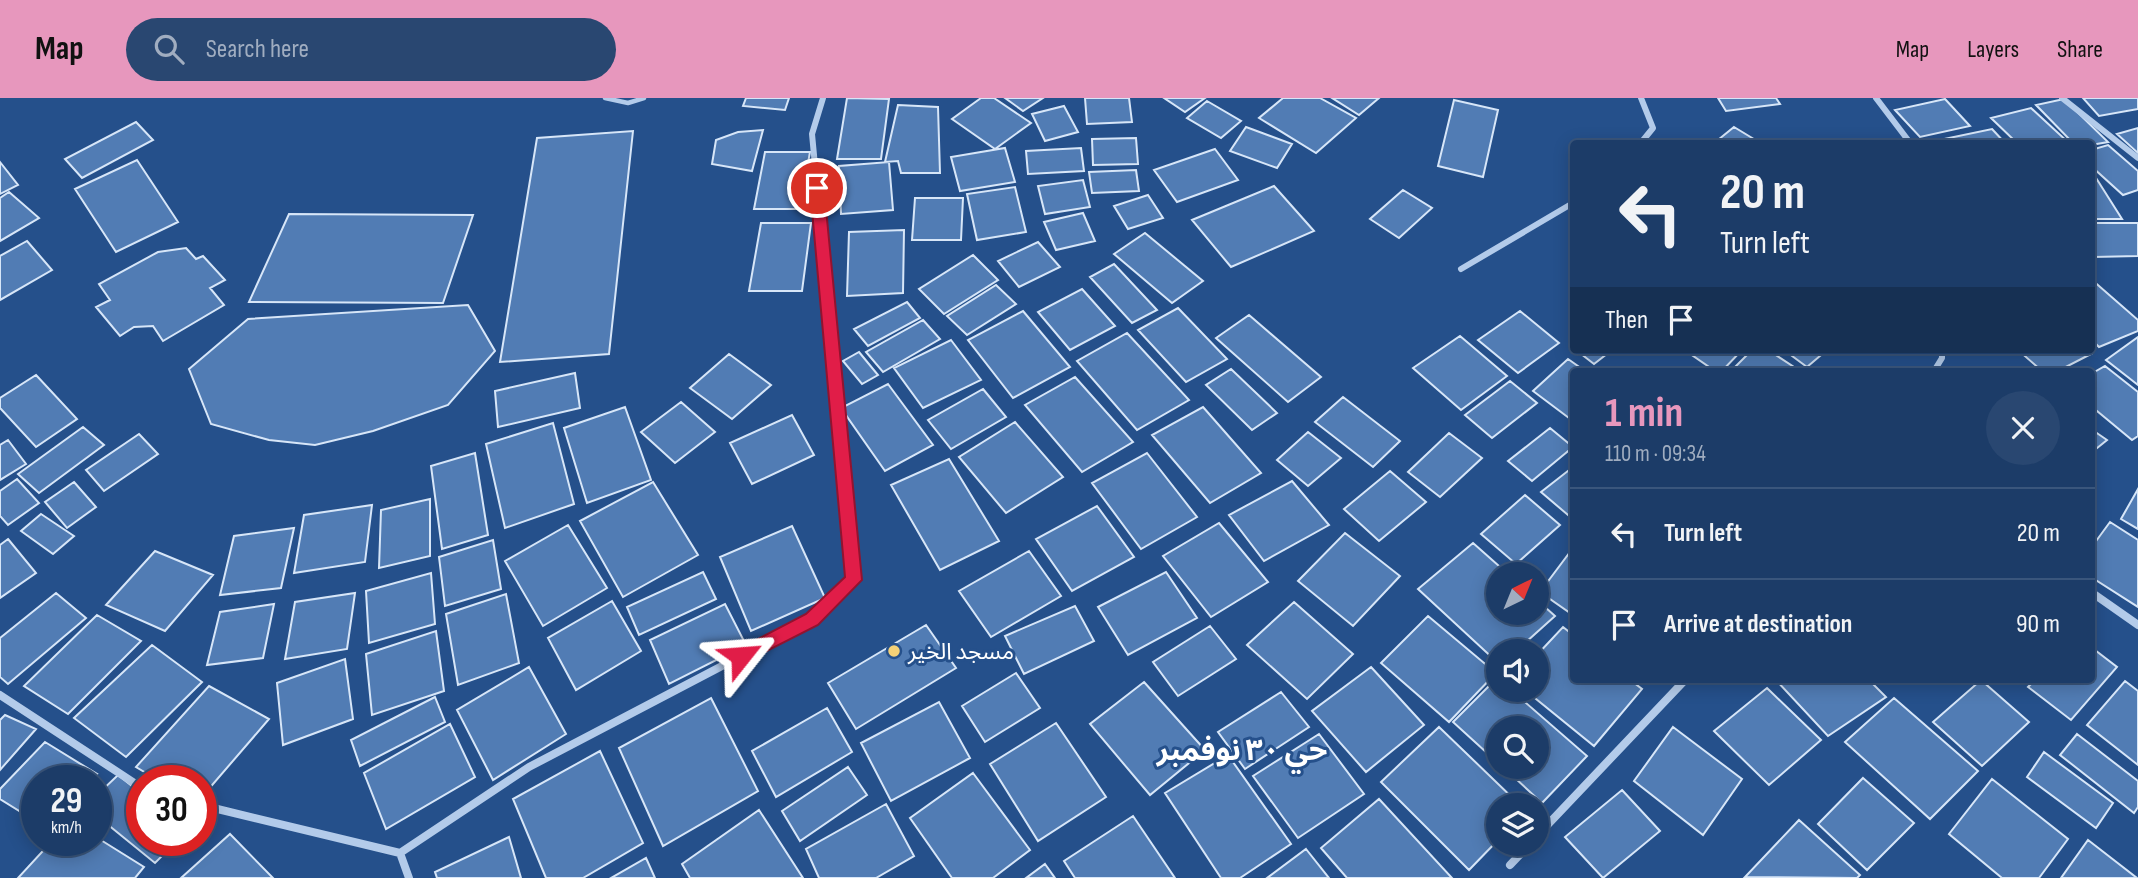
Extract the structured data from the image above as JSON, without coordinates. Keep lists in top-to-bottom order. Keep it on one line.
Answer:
{"districts":["حي ۳۰ نوفمبر"],"places":["مسجد الخير"],"north":"top right","page":{"header":"Map","search":"Search here","nav":["Map","Layers","Share"],"turn":["20 m","Turn left"],"then":"Then","heading":["1 min","110 m · 09:34"],"list":[{"name":"Turn left","value":"20 m"},{"name":"Arrive at destination","value":"90 m"}],"speed":"29 km/h","limit":"30"}}
